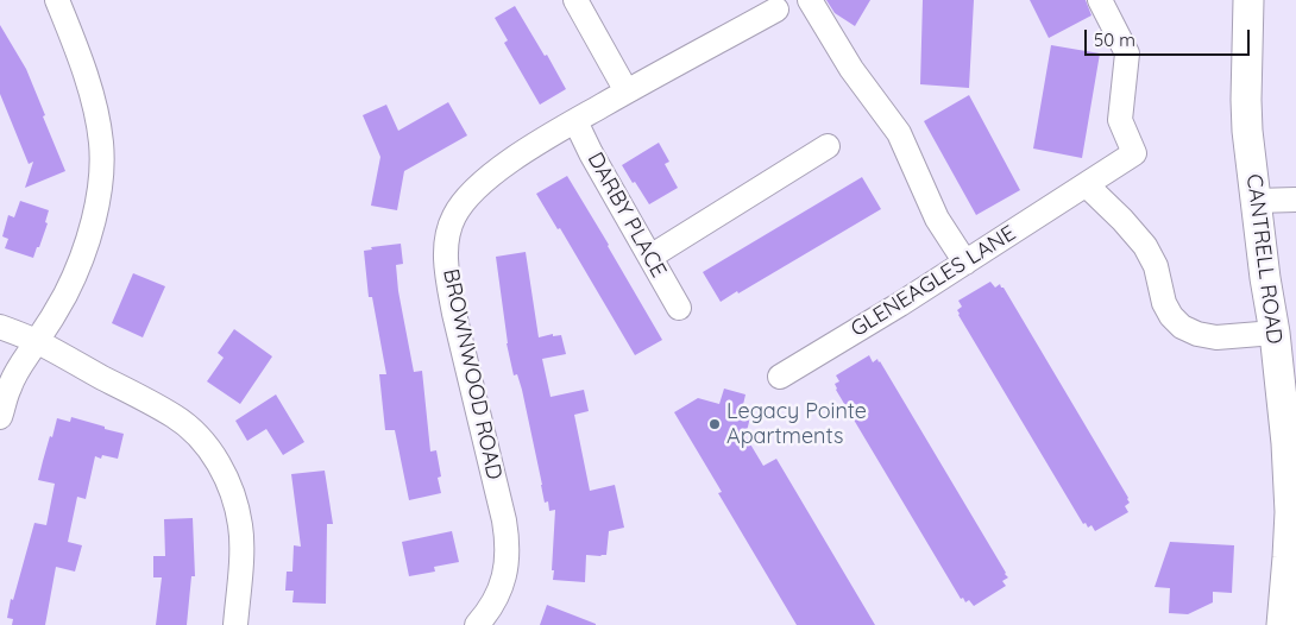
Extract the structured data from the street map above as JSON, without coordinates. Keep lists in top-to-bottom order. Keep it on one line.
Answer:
{"streets":{"main road":["CANTRELL ROAD"],"street":["DARBY PLACE","GLENEAGLES LANE","BROWNWOOD ROAD"]},"crossings":[["DARBY PLACE","BROWNWOOD ROAD"]],"places":["Legacy Pointe Apartments"],"scale_bar":"50 m"}
